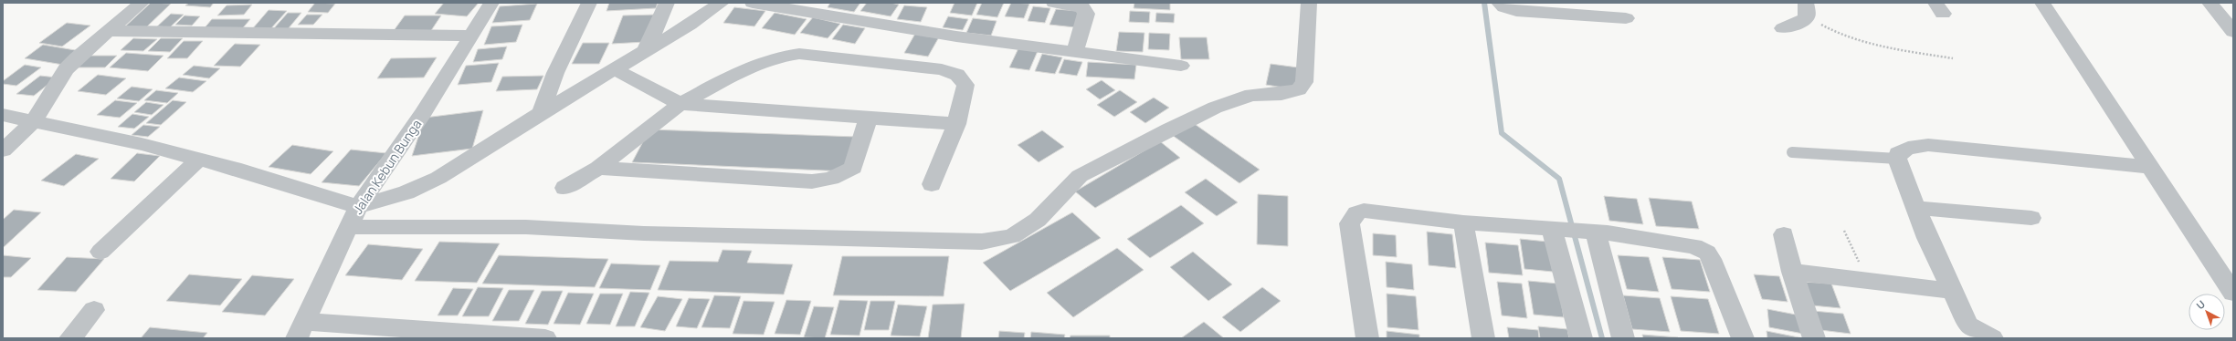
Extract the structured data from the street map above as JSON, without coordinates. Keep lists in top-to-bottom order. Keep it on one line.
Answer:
{"streets":{"street":["Jalan Kebun Bunga"]},"north":"top left"}
